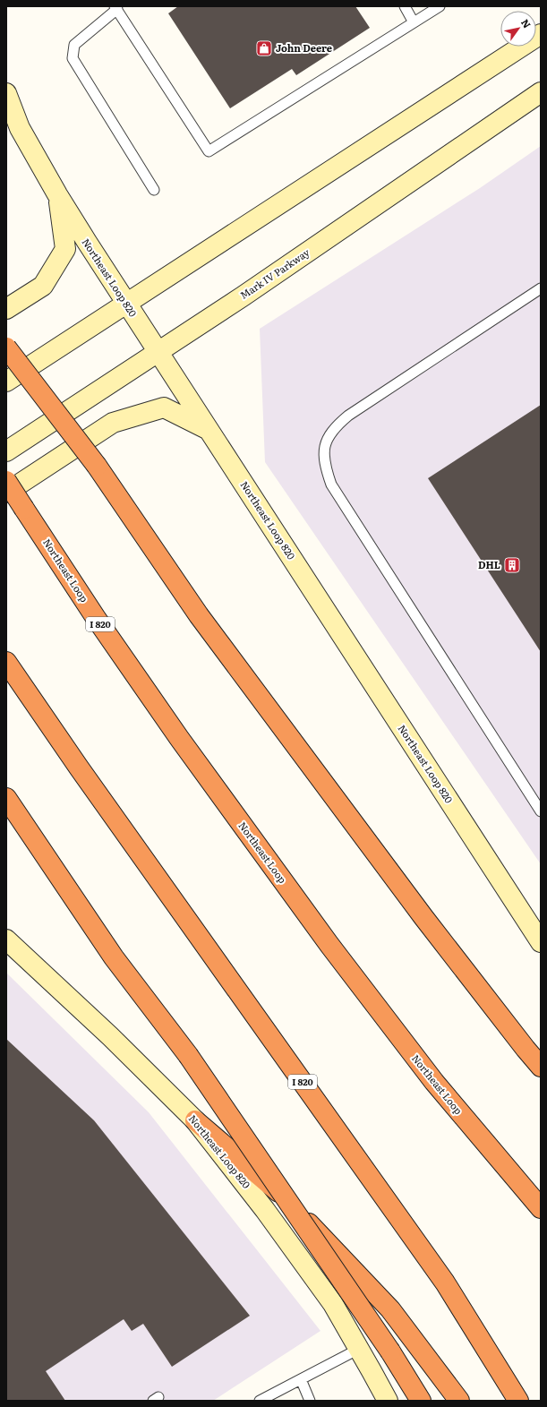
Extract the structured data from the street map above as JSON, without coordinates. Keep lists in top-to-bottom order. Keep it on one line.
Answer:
{"streets":{"highway":["Northeast Loop","I 820"],"main road":["Mark IV Parkway","Northeast Loop 820"]},"crossings":[["Mark IV Parkway","Northeast Loop 820"]],"places":{"shop":["John Deere"],"building":["DHL"]},"north":"top right"}
